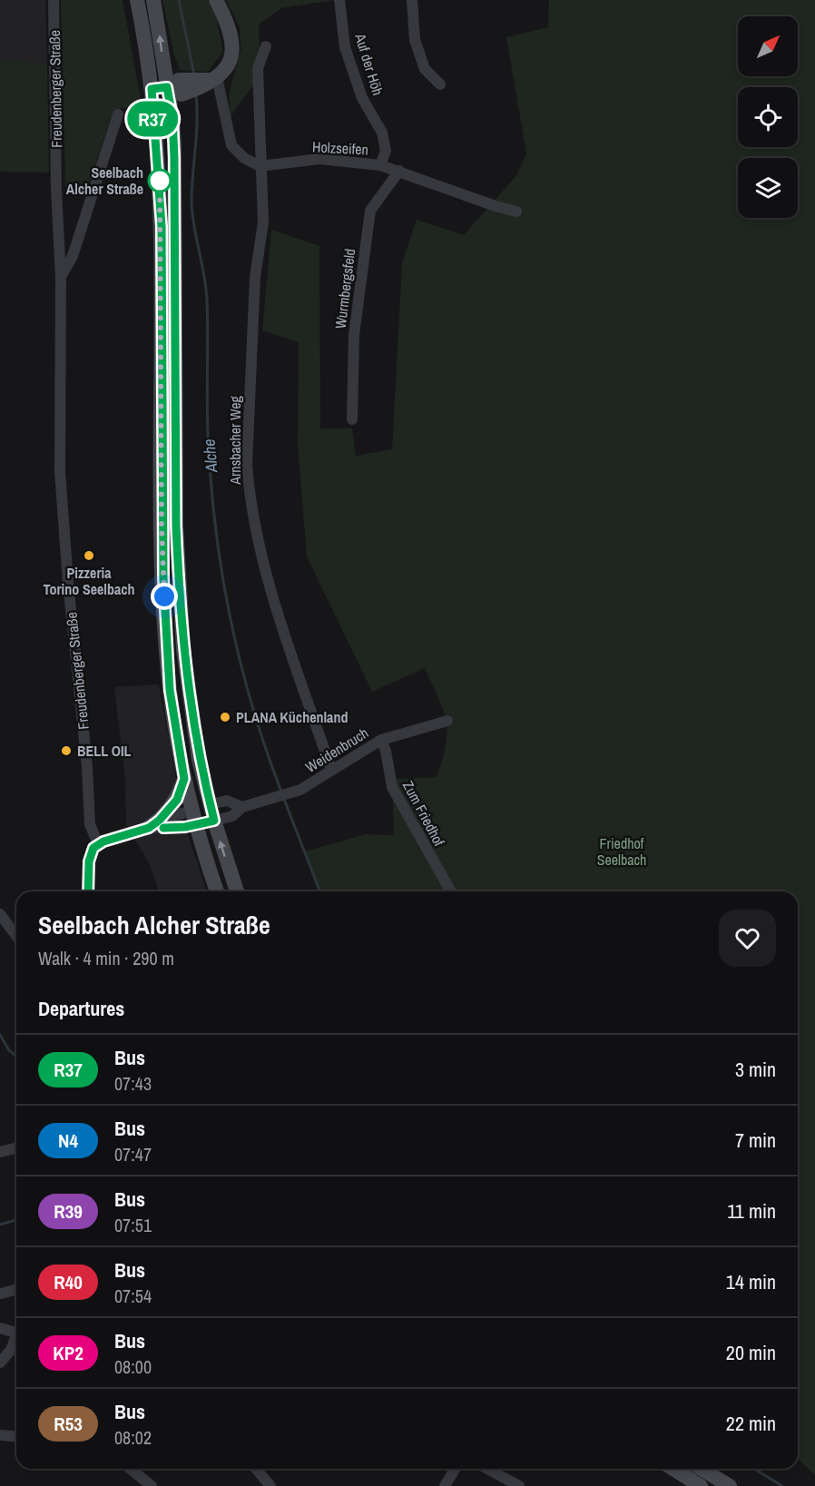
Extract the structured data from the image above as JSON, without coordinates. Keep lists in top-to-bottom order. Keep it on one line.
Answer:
{"streets":{"street":["Auf der Höh","Freudenberger Straße","Holzseifen","Wurmbergsfeld","Arnsbacher Weg","Weidenbruch","Zum Friedhof"]},"crossings":[["Auf der Höh","Holzseifen"],["Holzseifen","Wurmbergsfeld"],["Holzseifen","Arnsbacher Weg"],["Arnsbacher Weg","Weidenbruch"],["Weidenbruch","Zum Friedhof"]],"water":["Alche"],"parks":["Friedhof Seelbach"],"places":["Seelbach Alcher Straße","Pizzeria Torino Seelbach","PLANA Küchenland","BELL OIL"],"lines":["bus line R37"],"north":"top right","page":{"on_map":"R37","heading":[["Seelbach Alcher Straße","Walk · 4 min · 290 m"],"Departures"],"list":[{"mark":"R37","name":"Bus","note":"07:43","value":"3 min"},{"mark":"N4","name":"Bus","note":"07:47","value":"7 min"},{"mark":"R39","name":"Bus","note":"07:51","value":"11 min"},{"mark":"R40","name":"Bus","note":"07:54","value":"14 min"},{"mark":"KP2","name":"Bus","note":"08:00","value":"20 min"},{"mark":"R53","name":"Bus","note":"08:02","value":"22 min"}]}}
